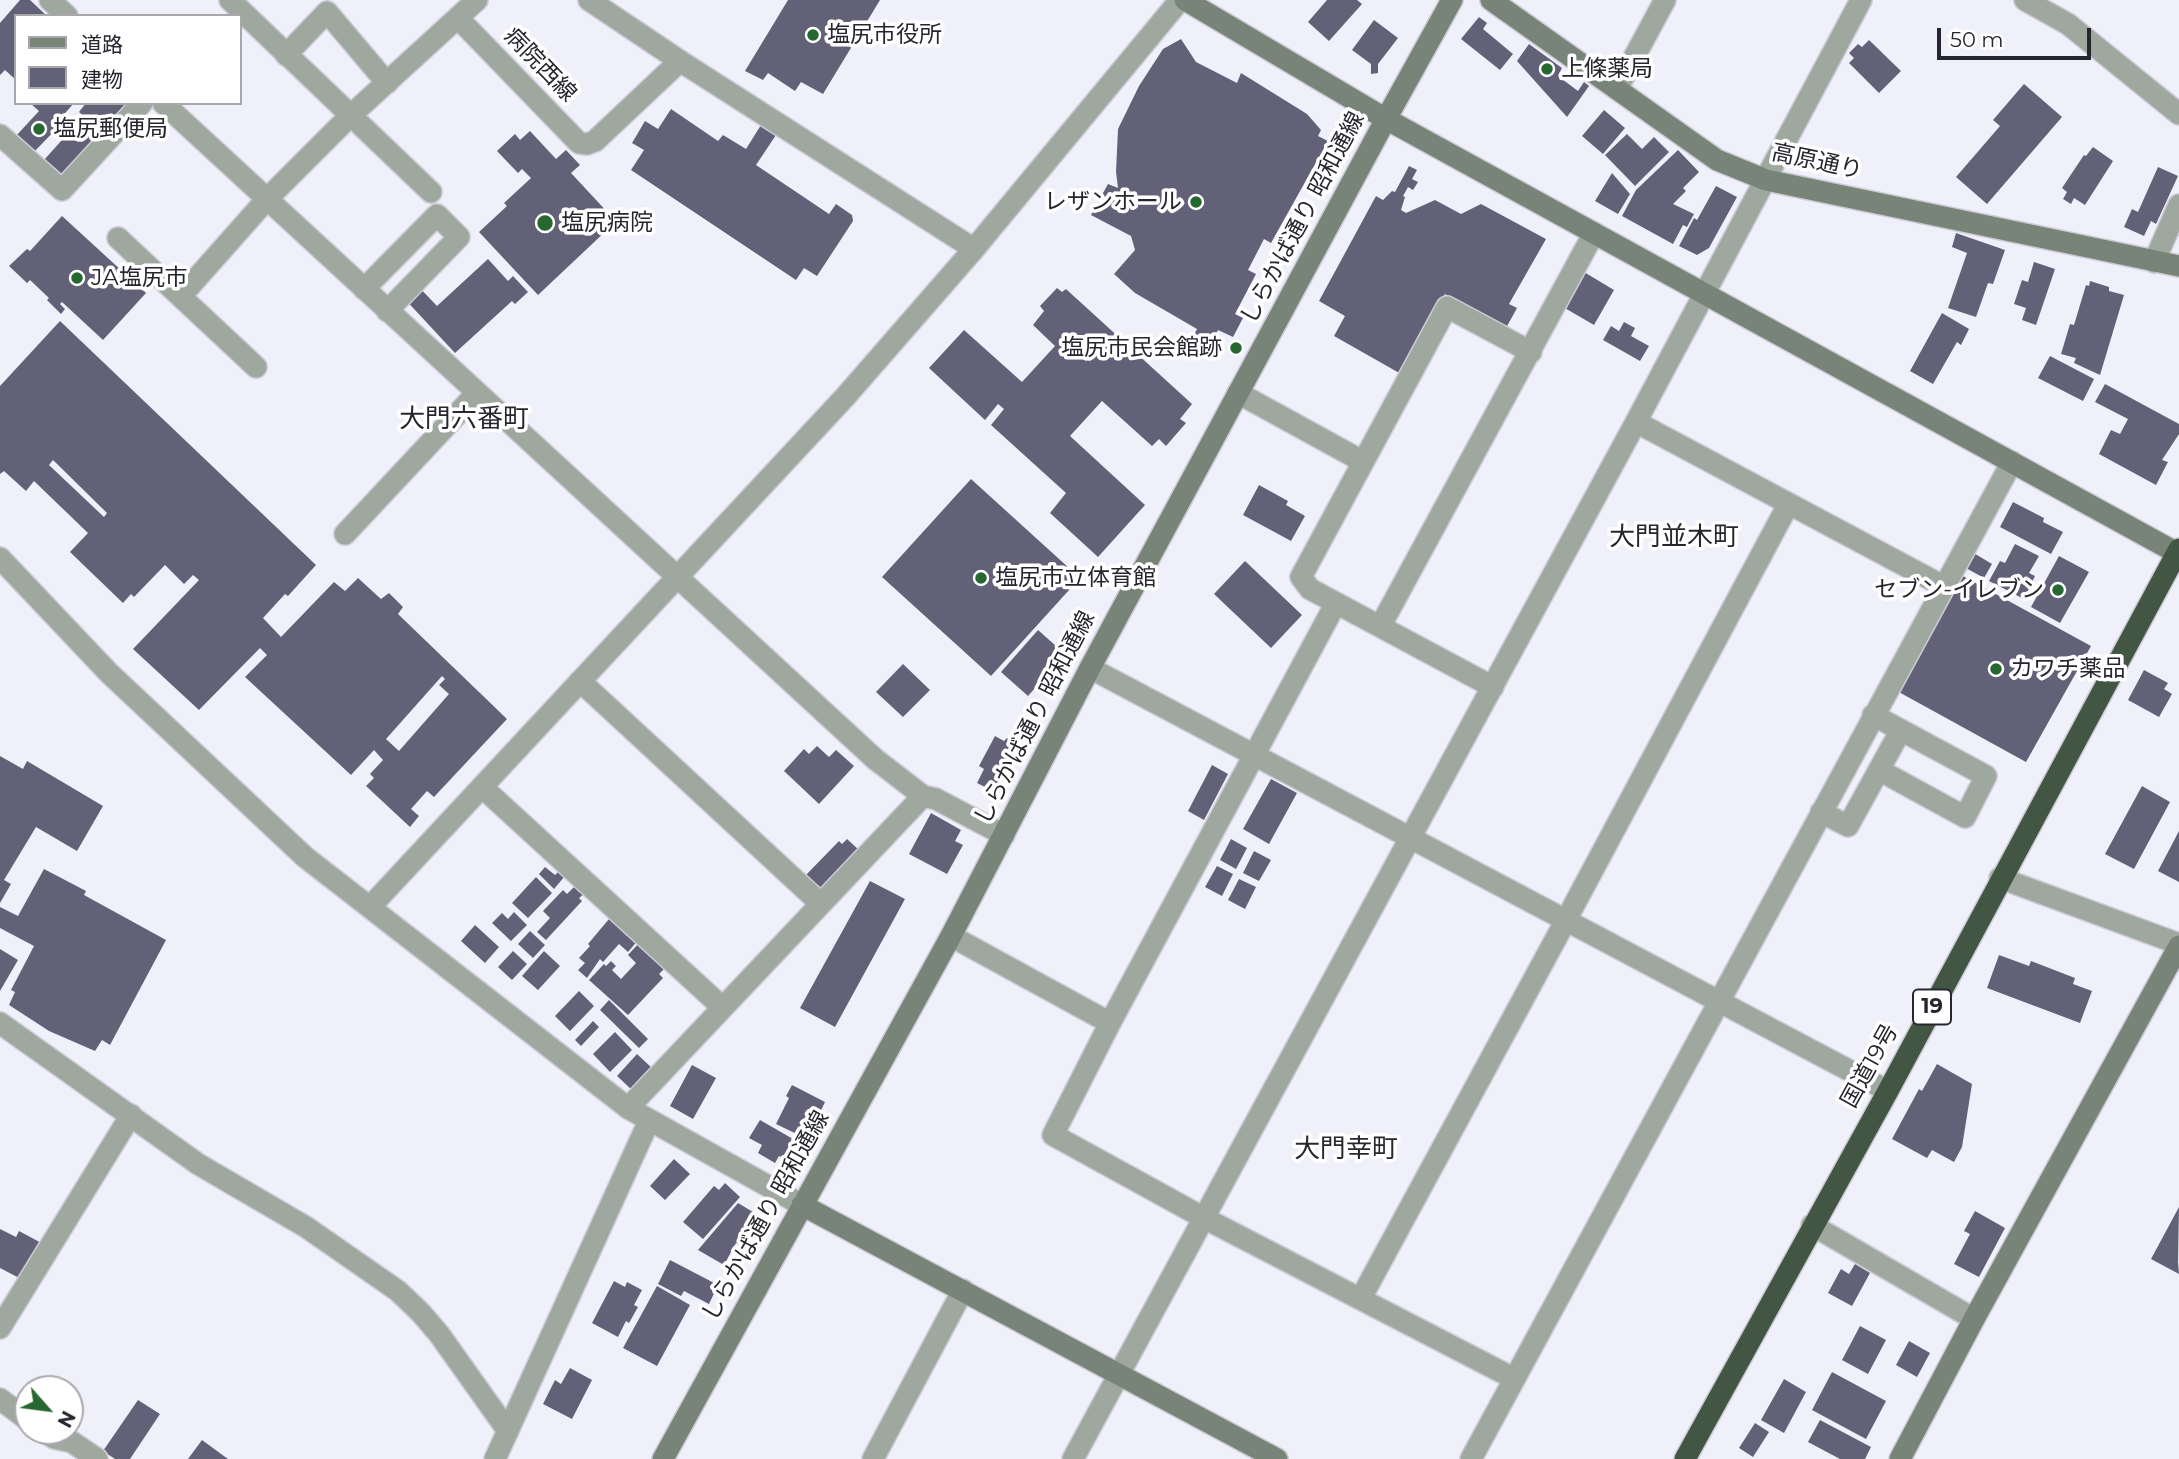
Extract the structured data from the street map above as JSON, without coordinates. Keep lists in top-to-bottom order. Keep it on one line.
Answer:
{"streets":{"highway":["19","国道19号"],"street":["病院西線","高原通り","しらかば通り 昭和通線"]},"districts":["大門六番町","大門並木町","大門幸町"],"places":["塩尻市役所","上條薬局","塩尻郵便局","レザンホール","塩尻病院","JA塩尻市","塩尻市民会館跡","塩尻市立体育館","セブン-イレブン","カワチ薬品"],"legend":["道路","建物"],"scale_bar":"50 m","north":"bottom right"}
